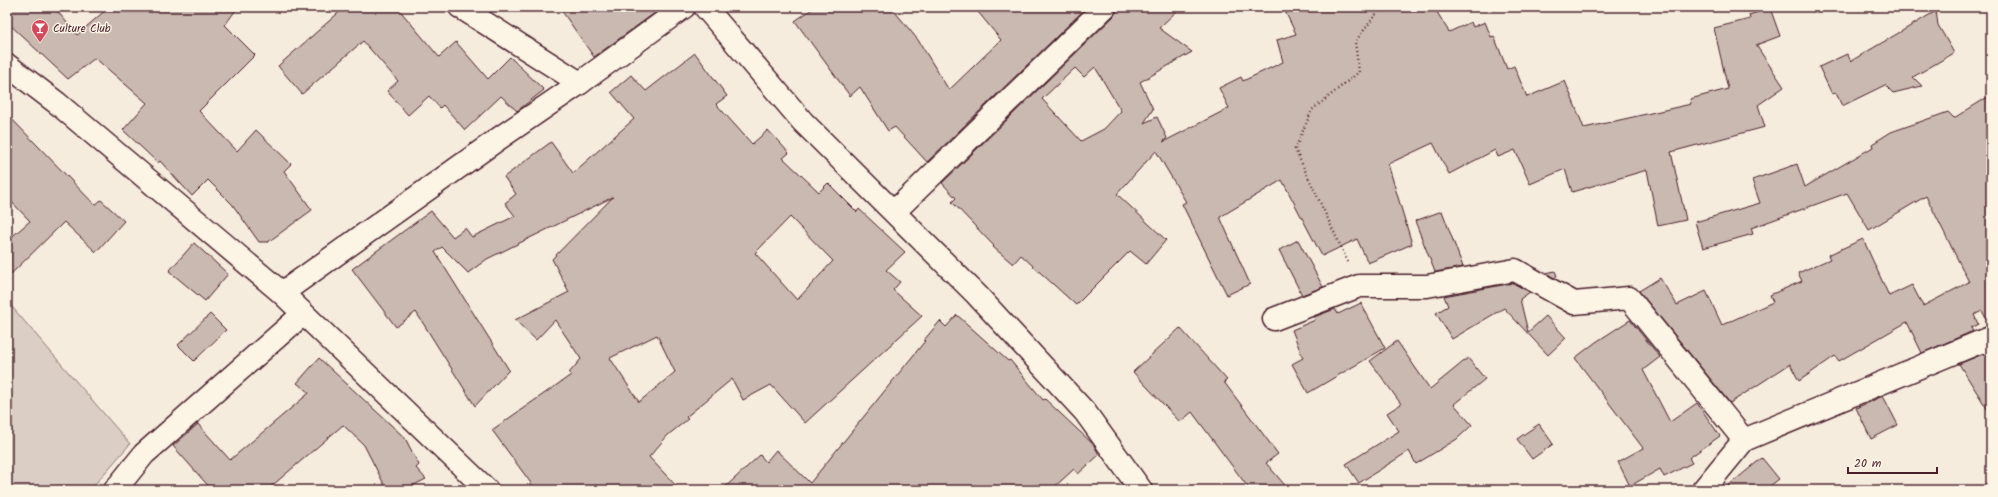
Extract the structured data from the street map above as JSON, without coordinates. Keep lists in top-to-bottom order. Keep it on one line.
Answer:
{"places":{"bar":["Culture Club"]},"scale_bar":"20 m"}
